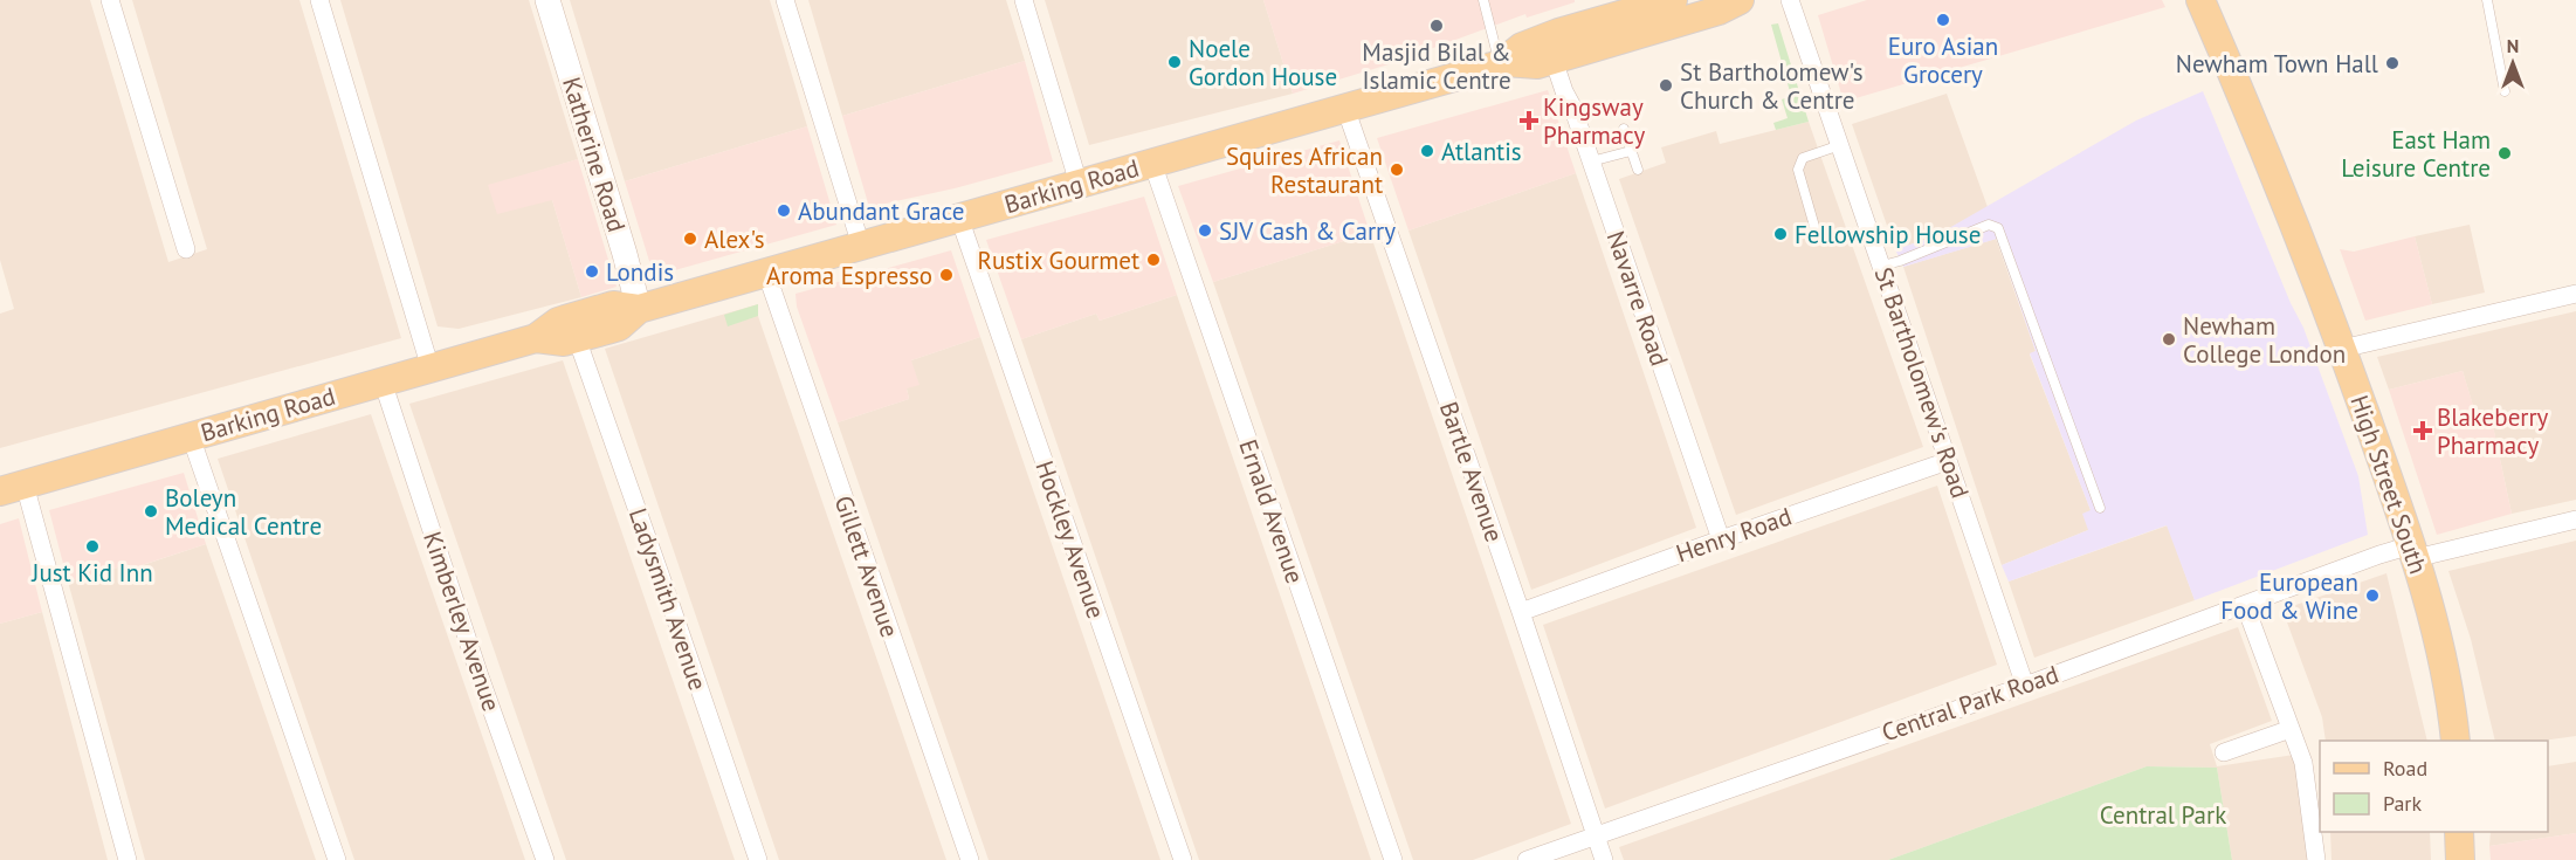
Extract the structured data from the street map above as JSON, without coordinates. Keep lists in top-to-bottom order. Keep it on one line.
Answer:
{"streets":{"main road":["Katherine Road","Barking Road","High Street South"],"street":["Navarre Road","St Bartholomew's Road","Bartle Avenue","Ernald Avenue","Henry Road","Hockley Avenue","Gillett Avenue","Ladysmith Avenue","Kimberley Avenue","Central Park Road"]},"crossings":[["Katherine Road","Barking Road"],["Barking Road","Navarre Road"],["Barking Road","Bartle Avenue"],["Barking Road","Ernald Avenue"],["Barking Road","Hockley Avenue"],["Barking Road","Gillett Avenue"],["Barking Road","Ladysmith Avenue"],["Barking Road","Kimberley Avenue"],["Navarre Road","Henry Road"],["St Bartholomew's Road","Henry Road"],["St Bartholomew's Road","Central Park Road"],["Bartle Avenue","Henry Road"],["Bartle Avenue","Central Park Road"],["High Street South","Central Park Road"]],"parks":["Central Park"],"places":{"other":["Euro Asian Grocery","Masjid Bilal & Islamic Centre","Noele Gordon House","Newham Town Hall","St Bartholomew's Church & Centre","Atlantis","East Ham Leisure Centre","Squires African Restaurant","Abundant Grace","SJV Cash & Carry","Fellowship House","Alex's","Rustix Gourmet","Londis","Aroma Espresso","Newham College London","Boleyn Medical Centre","Just Kid Inn","European Food & Wine"],"health":["Kingsway Pharmacy","Blakeberry Pharmacy"]},"legend":["Road","Park"],"north":"top"}
